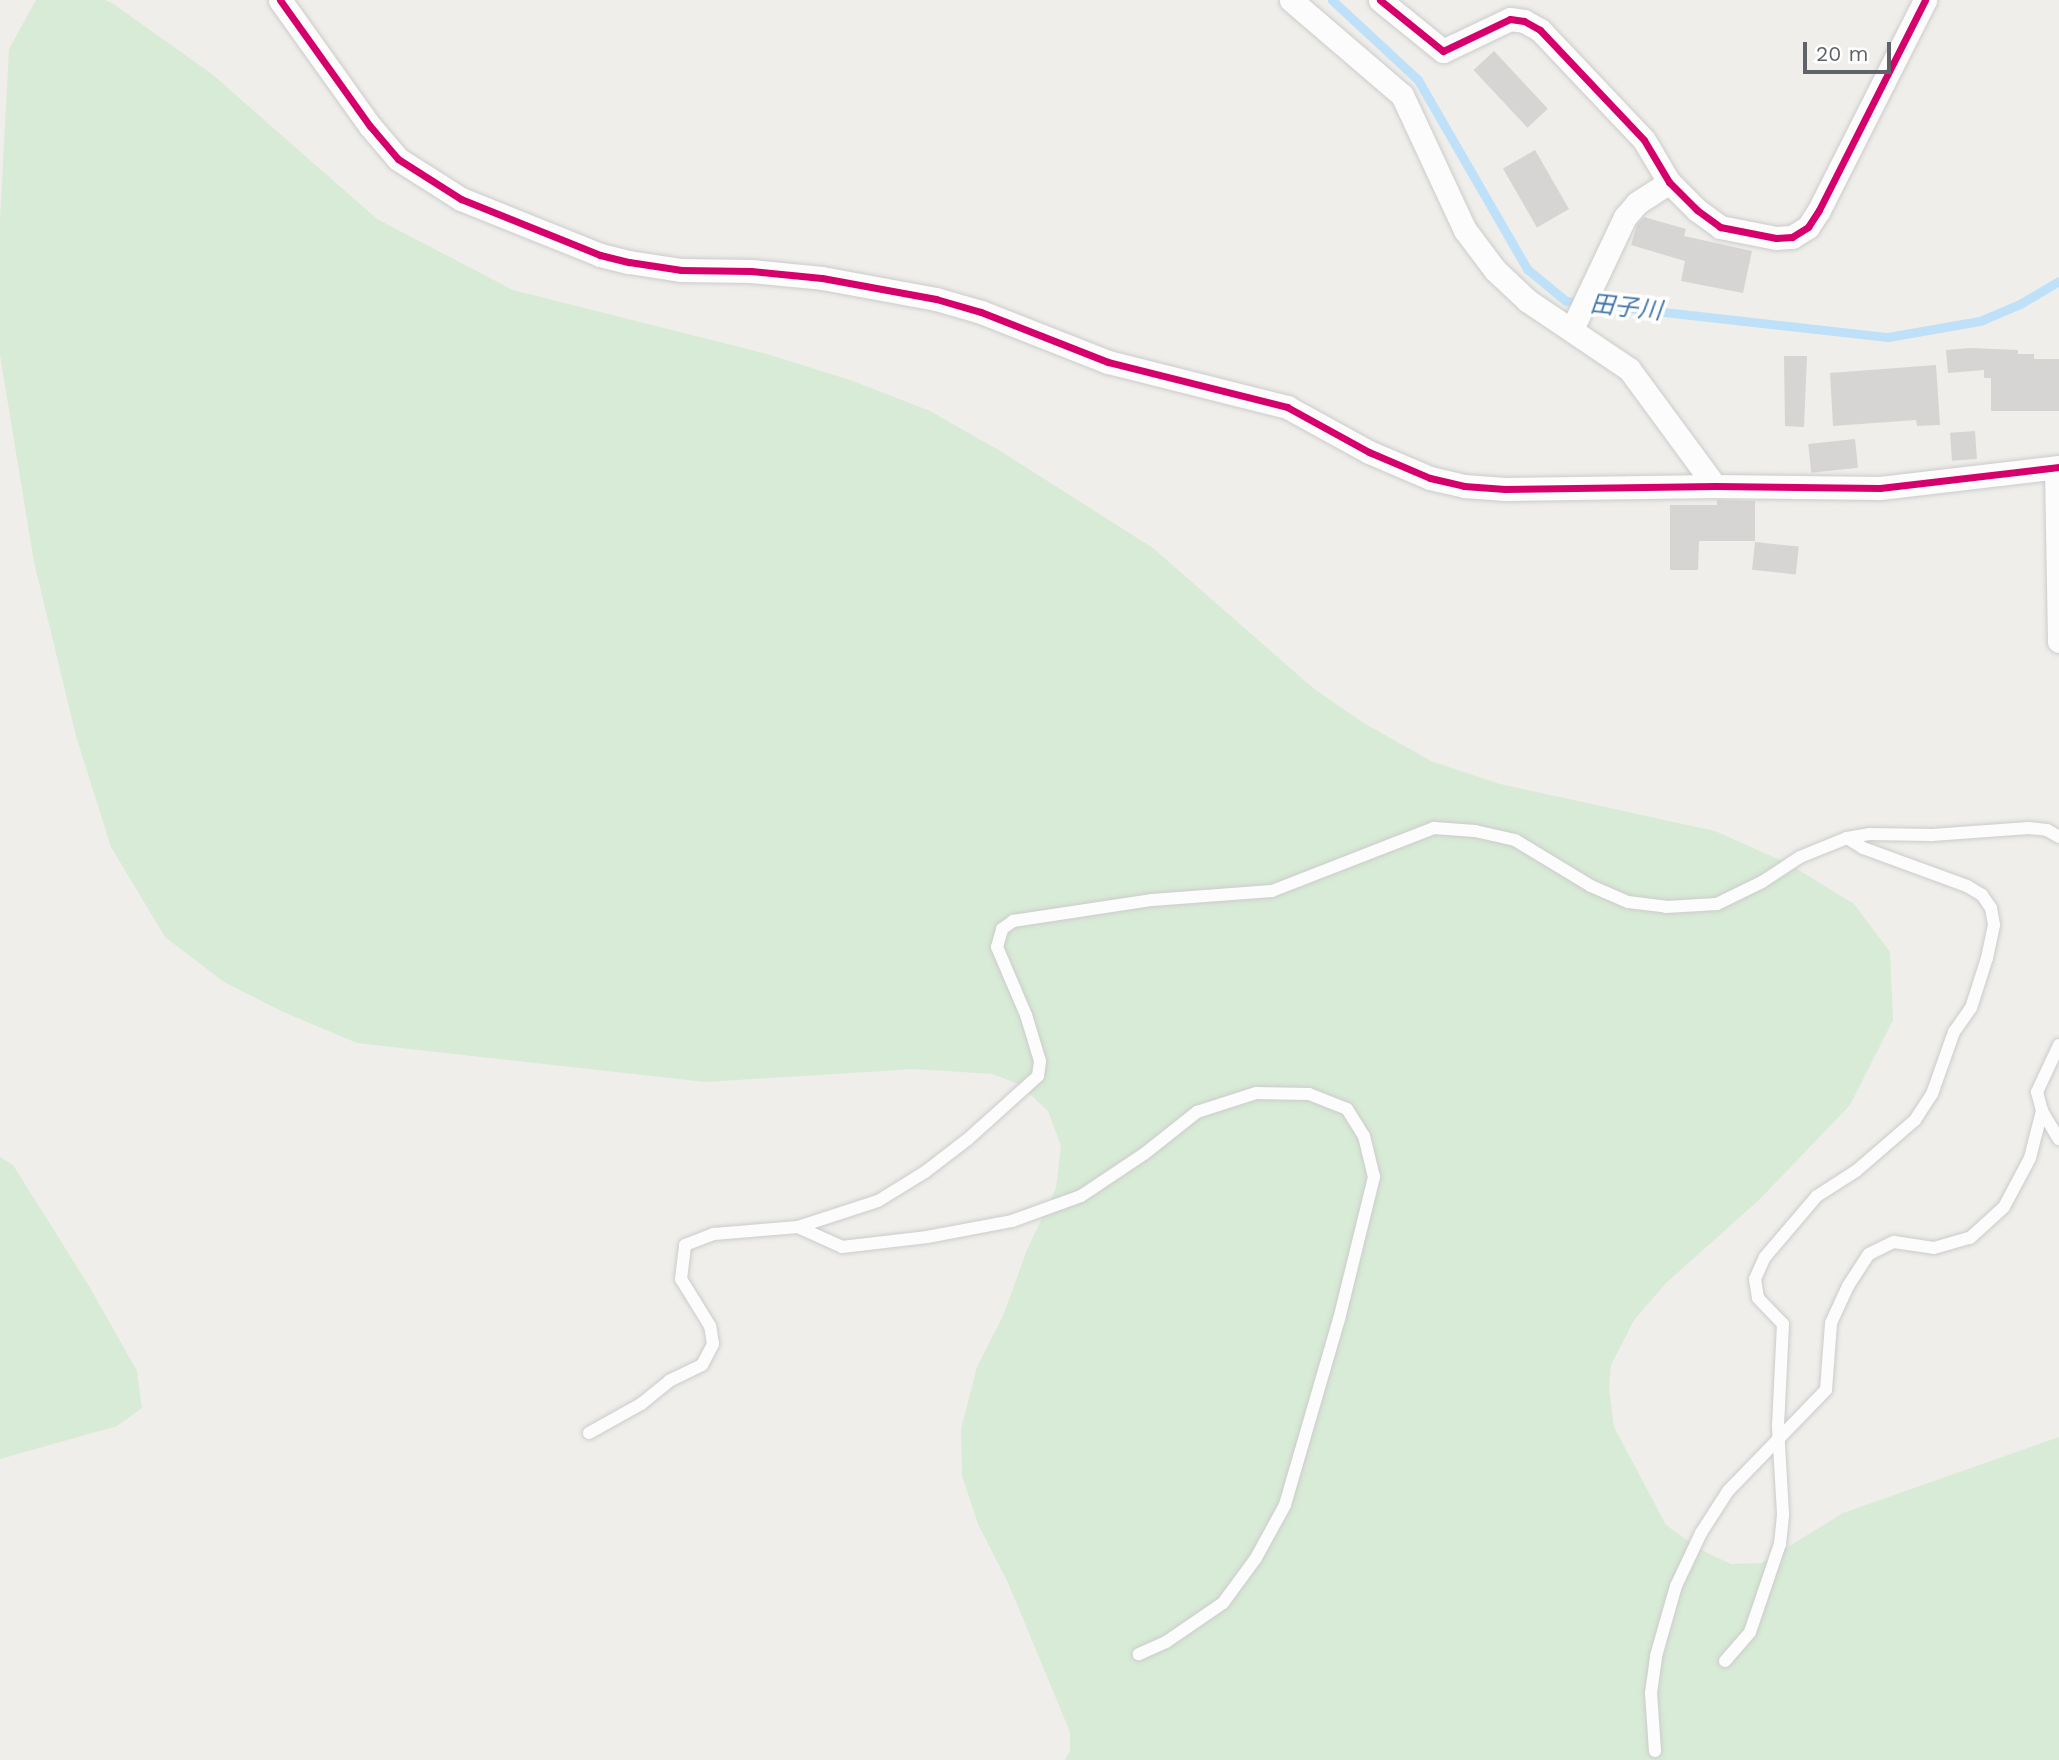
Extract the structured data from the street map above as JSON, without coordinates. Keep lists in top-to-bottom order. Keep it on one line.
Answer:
{"water":["田子川"],"scale_bar":"20 m"}
